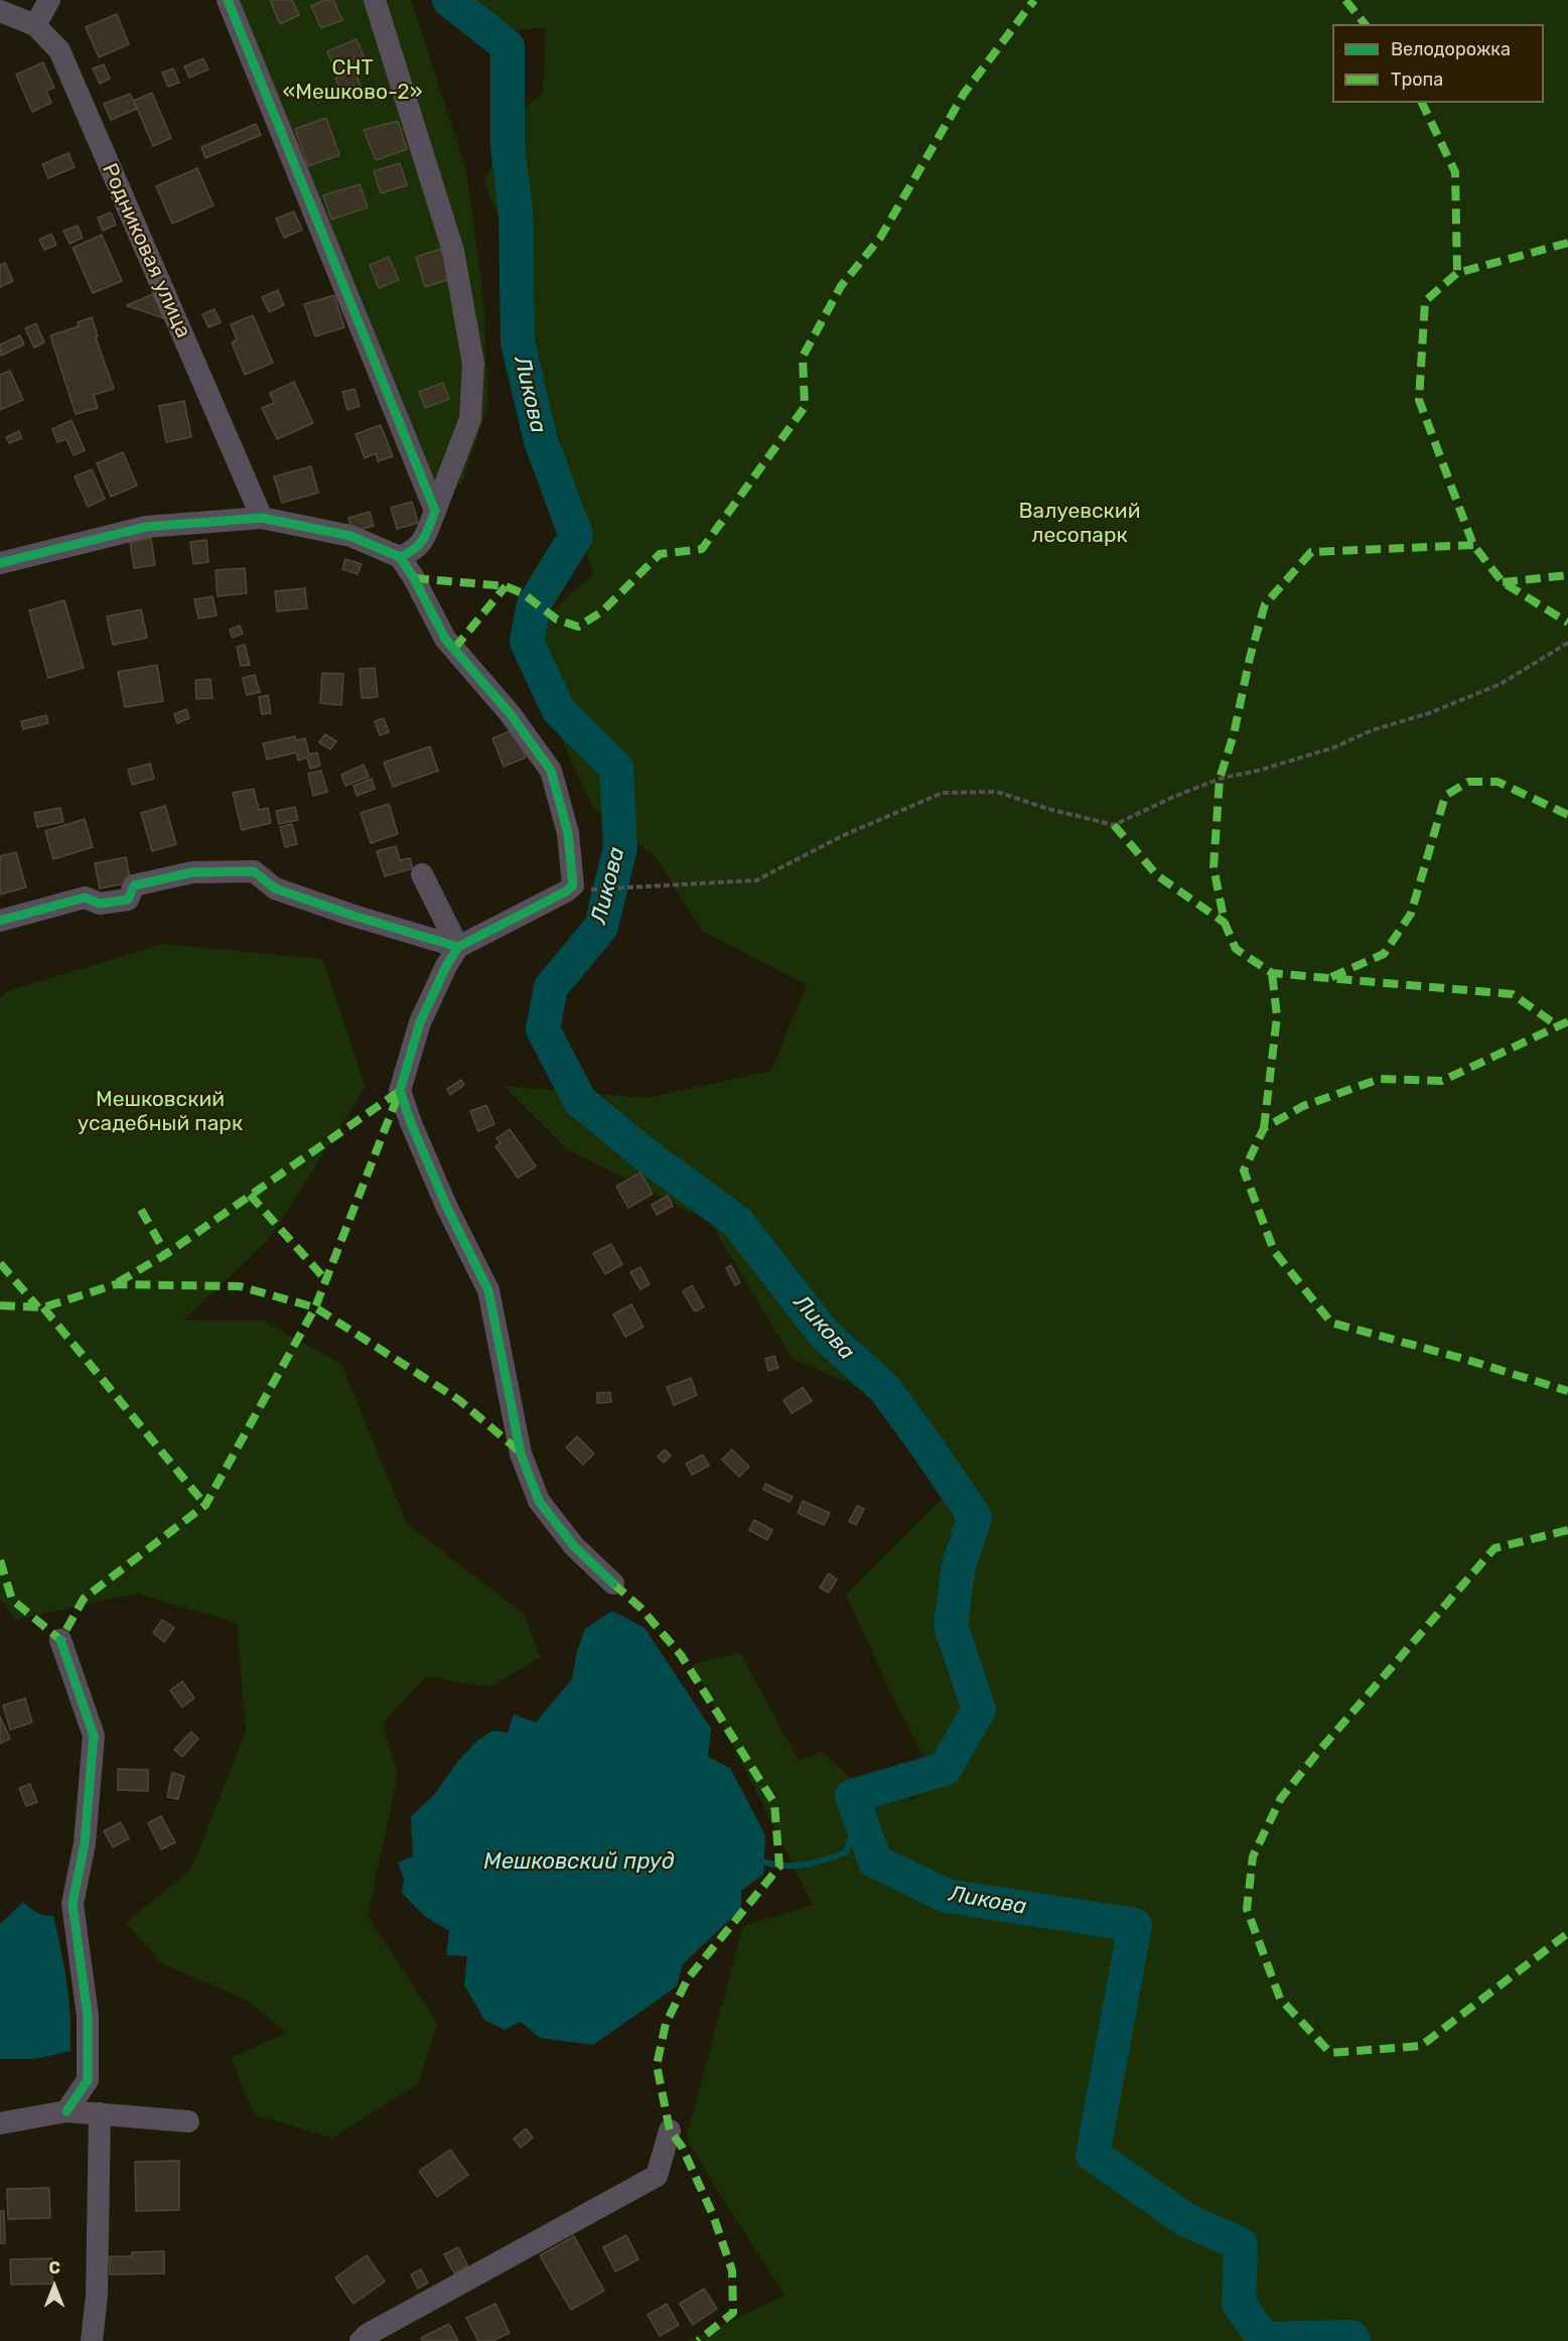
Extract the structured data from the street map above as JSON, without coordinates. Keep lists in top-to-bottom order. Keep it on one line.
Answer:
{"streets":{"street":["Родниковая улица"]},"water":["Ликова","Мешковский пруд"],"parks":["СНТ «Мешково-2»","Валуевский лесопарк","Мешковский усадебный парк"],"legend":["Велодорожка","Тропа"],"north":"top"}
